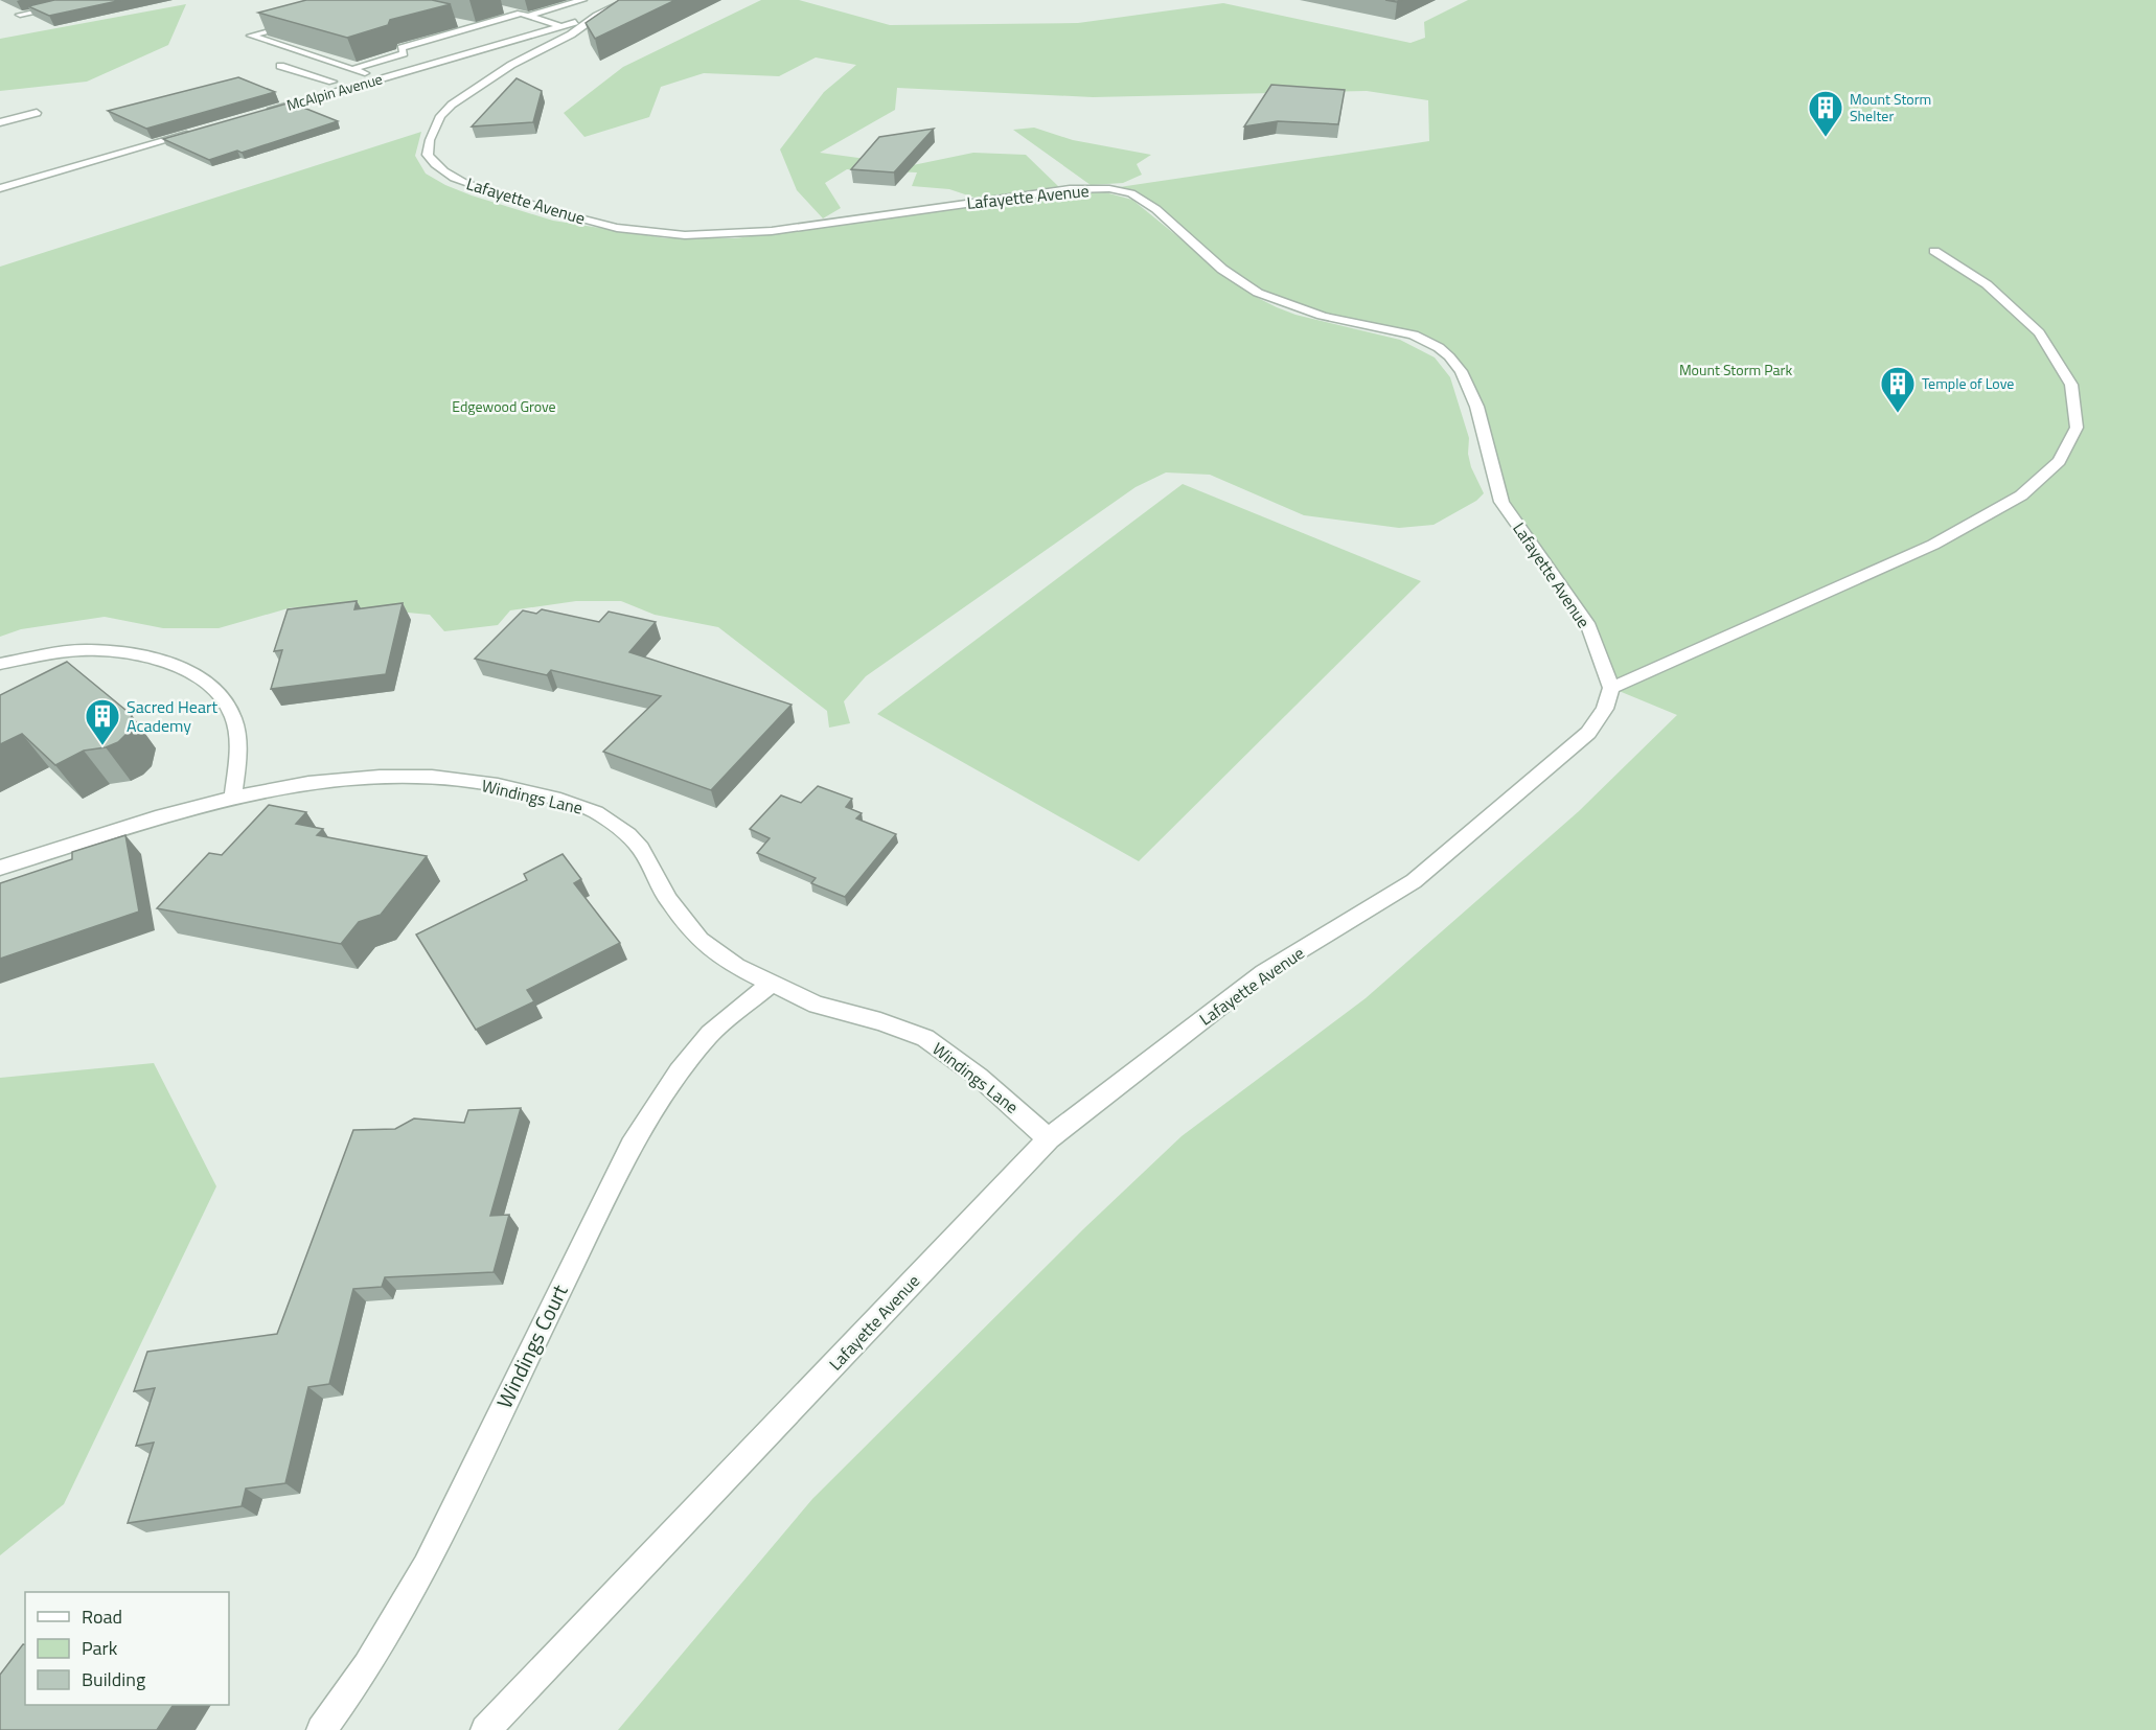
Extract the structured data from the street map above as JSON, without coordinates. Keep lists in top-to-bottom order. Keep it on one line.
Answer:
{"streets":{"street":["McAlpin Avenue","Lafayette Avenue","Windings Lane","Windings Court"]},"crossings":[["McAlpin Avenue","Lafayette Avenue"],["Lafayette Avenue","Windings Lane"],["Windings Lane","Windings Court"]],"parks":["Mount Storm Park","Edgewood Grove"],"places":{"building":["Mount Storm Shelter","Temple of Love","Sacred Heart Academy"]},"legend":["Road","Park","Building"]}
